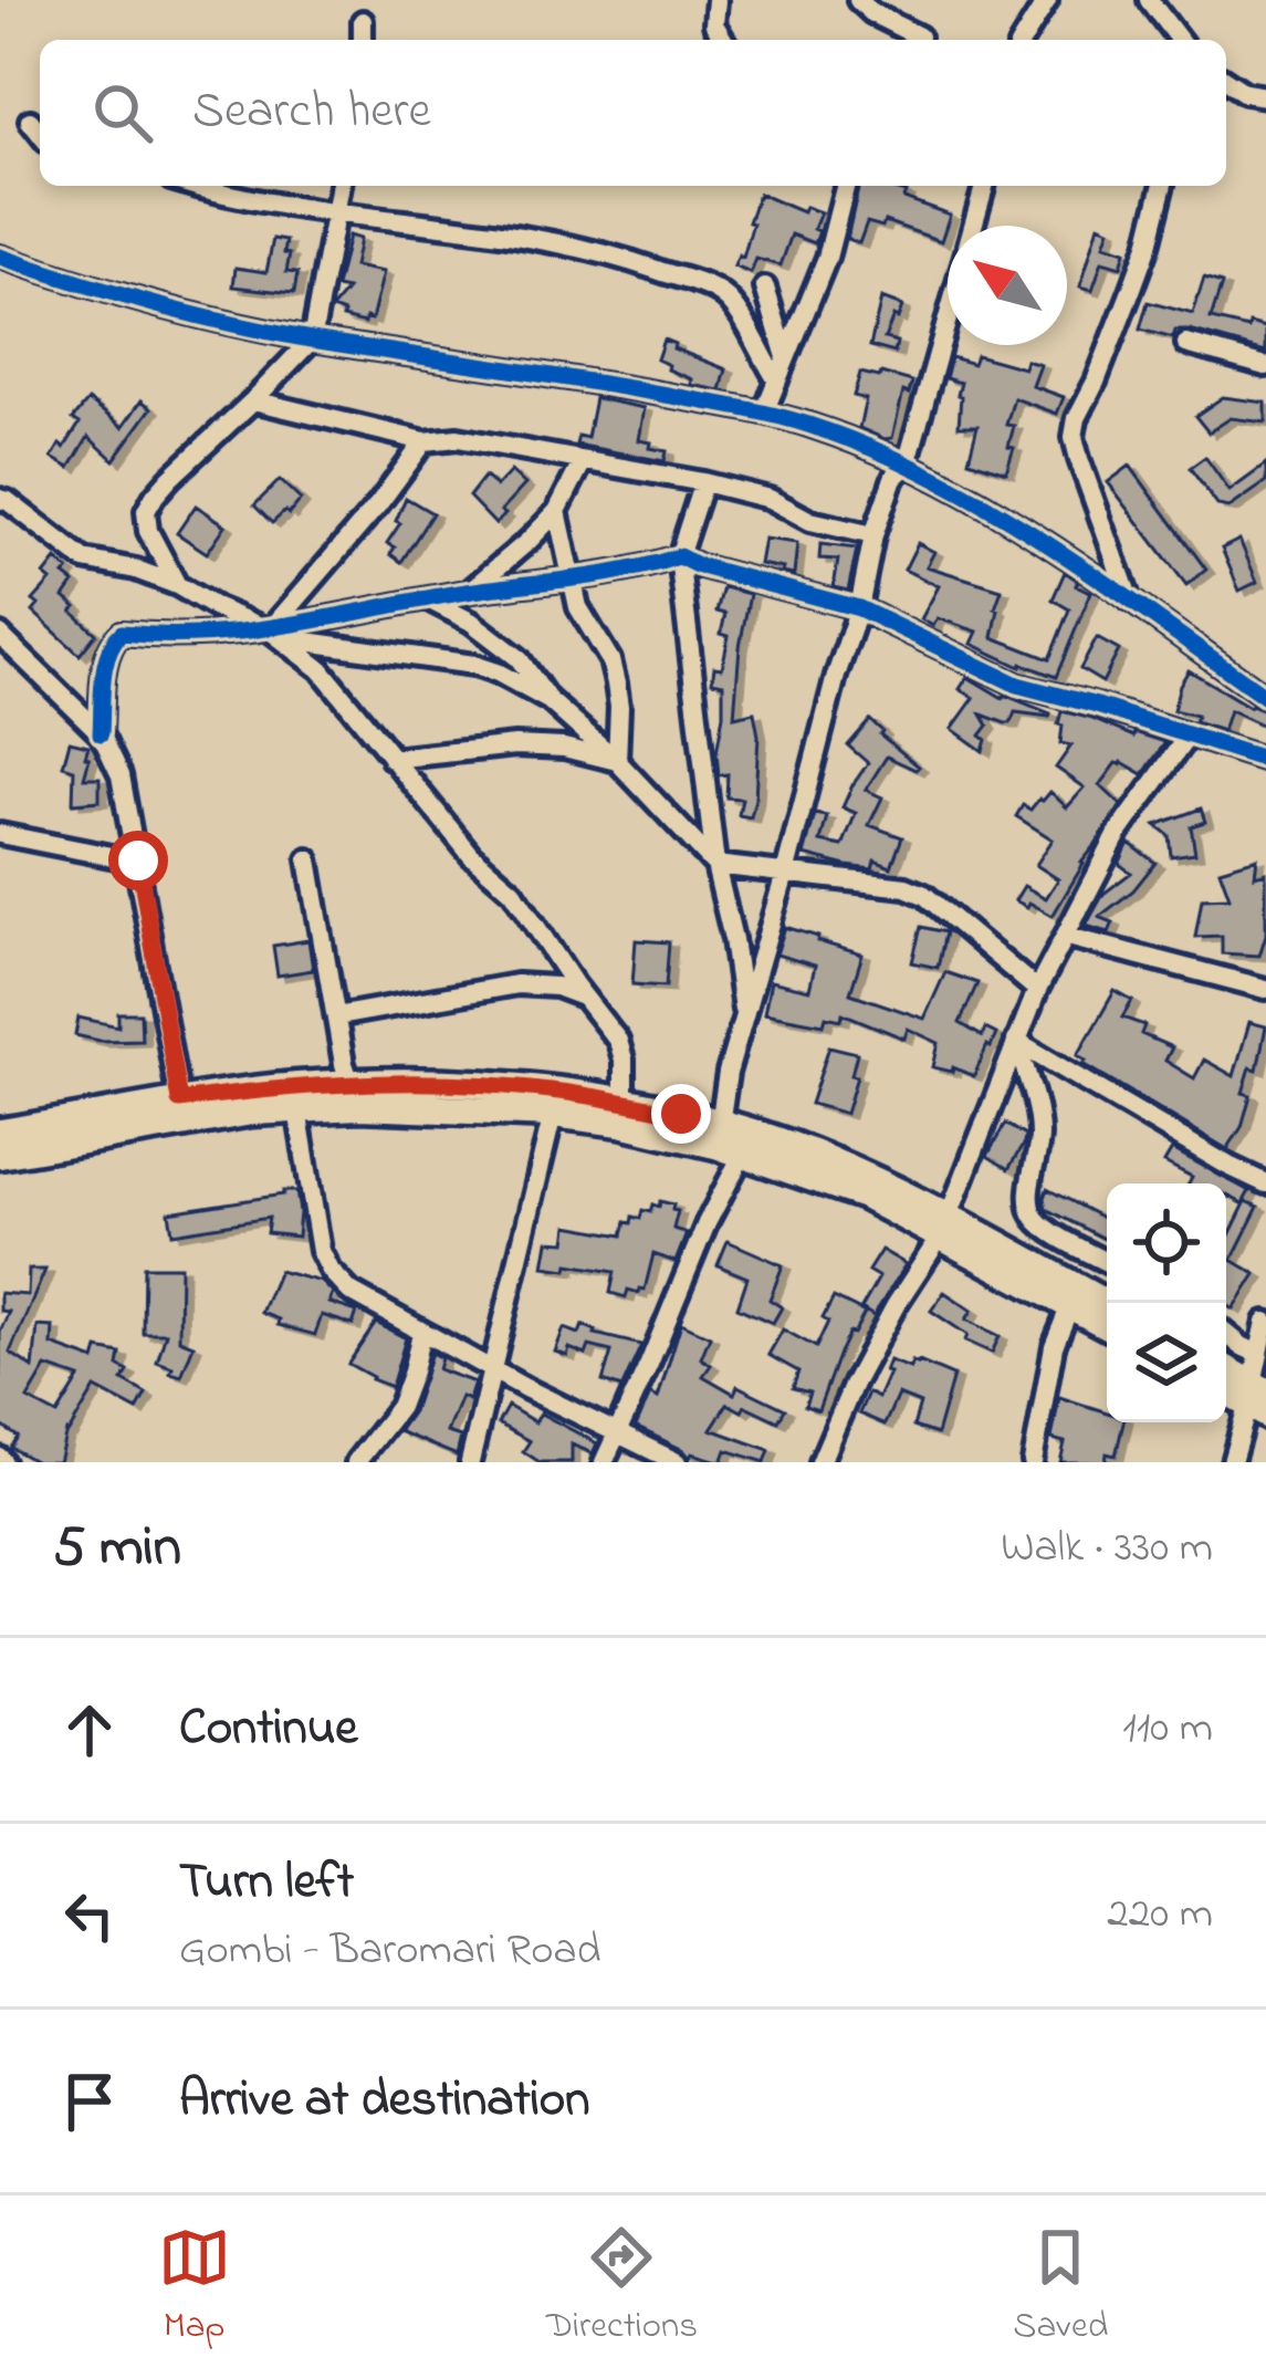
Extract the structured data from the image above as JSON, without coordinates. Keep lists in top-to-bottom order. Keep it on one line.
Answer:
{"north":"top left","page":{"search":"Search here","heading":["5 min","Walk · 330 m"],"list":[["Continue","110 m"],["Turn left","Gombi - Baromari Road","220 m"],"Arrive at destination"],"nav":["Map","Directions","Saved"]}}
